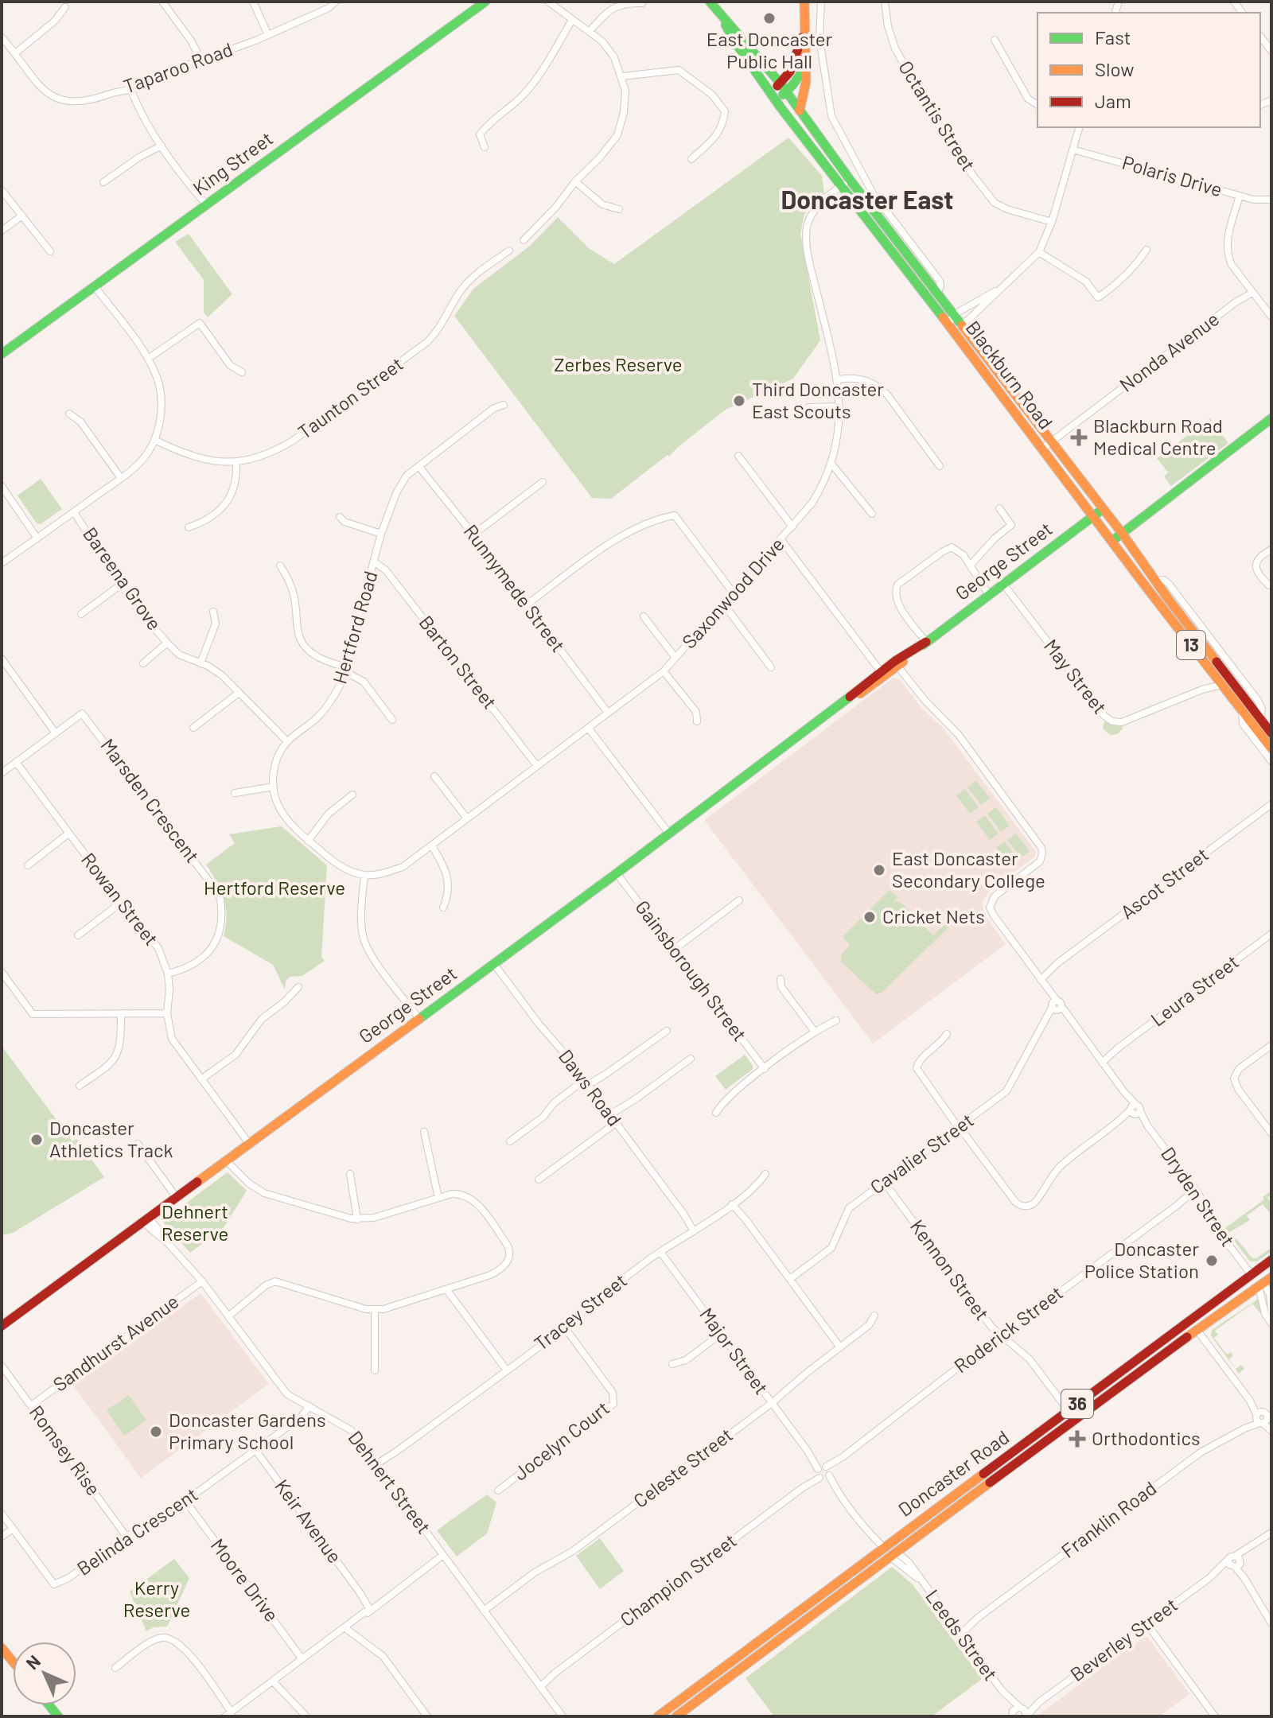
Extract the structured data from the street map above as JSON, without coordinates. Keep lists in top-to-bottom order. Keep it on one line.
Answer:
{"streets":{"main road":["King Street","Blackburn Road","George Street","13","36","Doncaster Road"],"street":["Taparoo Road","Octantis Street","Polaris Drive","Nonda Avenue","Taunton Street","Bareena Grove","Runnymede Street","Saxonwood Drive","Hertford Road","Barton Street","May Street","Marsden Crescent","Ascot Street","Rowan Street","Gainsborough Street","Leura Street","Daws Road","Cavalier Street","Dryden Street","Kennon Street","Tracey Street","Roderick Street","Sandhurst Avenue","Major Street","Jocelyn Court","Romsey Rise","Celeste Street","Dehnert Street","Franklin Road","Keir Avenue","Belinda Crescent","Moore Drive","Champion Street","Leeds Street","Beverley Street"]},"crossings":[["Nonda Avenue","Blackburn Road"],["Blackburn Road","George Street"],["Blackburn Road","Saxonwood Drive"],["Blackburn Road","May Street"],["George Street","May Street"],["George Street","Rowan Street"],["George Street","Gainsborough Street"],["George Street","Daws Road"],["George Street","Dryden Street"],["George Street","Dehnert Street"],["Bareena Grove","Hertford Road"],["Runnymede Street","Saxonwood Drive"],["Runnymede Street","Hertford Road"],["Saxonwood Drive","Barton Street"],["Hertford Road","Barton Street"],["Marsden Crescent","Rowan Street"],["Ascot Street","Dryden Street"],["Leura Street","Dryden Street"],["Daws Road","Tracey Street"],["Cavalier Street","Dryden Street"],["Cavalier Street","Kennon Street"],["Dryden Street","Roderick Street"],["Dryden Street","Doncaster Road"],["Kennon Street","Roderick Street"],["Kennon Street","Doncaster Road"],["Tracey Street","Major Street"],["Tracey Street","Jocelyn Court"],["Tracey Street","Dehnert Street"],["Roderick Street","Major Street"],["Roderick Street","Champion Street"],["Sandhurst Avenue","Romsey Rise"],["Sandhurst Avenue","Dehnert Street"],["Major Street","Celeste Street"],["Major Street","Doncaster Road"],["Major Street","Champion Street"],["Romsey Rise","Belinda Crescent"],["Celeste Street","Dehnert Street"],["Doncaster Road","Leeds Street"],["Dehnert Street","Belinda Crescent"],["Dehnert Street","Champion Street"],["Franklin Road","Leeds Street"],["Keir Avenue","Belinda Crescent"],["Belinda Crescent","Moore Drive"],["Leeds Street","Beverley Street"]],"districts":["Doncaster East"],"parks":["Zerbes Reserve","Hertford Reserve","Dehnert Reserve","Kerry Reserve"],"places":{"other":["East Doncaster Public Hall","Third Doncaster East Scouts","East Doncaster Secondary College","Cricket Nets","Doncaster Athletics Track","Doncaster Police Station","Doncaster Gardens Primary School"],"health":["Blackburn Road Medical Centre","Orthodontics"]},"legend":["Fast","Slow","Jam"],"north":"top left"}
